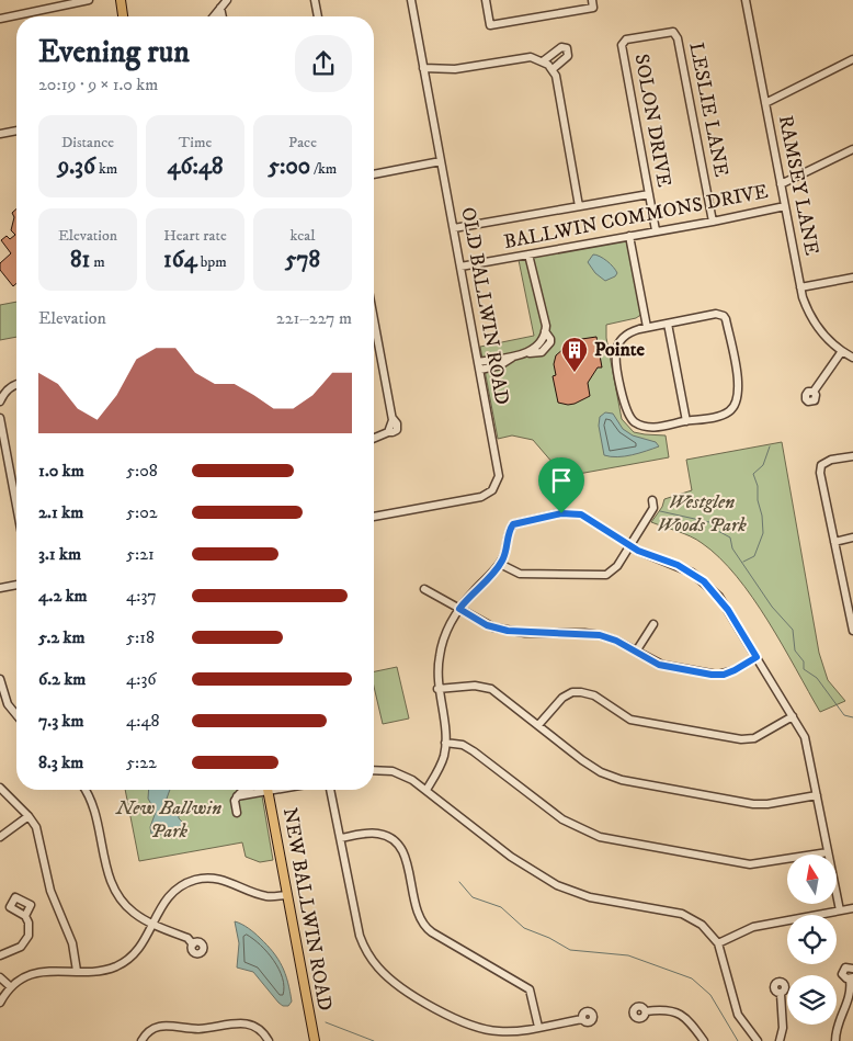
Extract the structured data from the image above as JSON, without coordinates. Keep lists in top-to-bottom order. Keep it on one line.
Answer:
{"streets":{"main road":["NEW BALLWIN ROAD"],"street":["LESLIE LANE","SOLON DRIVE","RAMSEY LANE","BALLWIN COMMONS DRIVE","OLD BALLWIN ROAD"]},"crossings":[["LESLIE LANE","SOLON DRIVE"],["LESLIE LANE","BALLWIN COMMONS DRIVE"],["SOLON DRIVE","BALLWIN COMMONS DRIVE"],["RAMSEY LANE","BALLWIN COMMONS DRIVE"],["BALLWIN COMMONS DRIVE","OLD BALLWIN ROAD"]],"parks":["Westglen Woods Park","New Ballwin Park"],"places":{"building":["Pointe"]},"north":"top","page":{"heading":["Evening run","20:19 · 9 × 1.0 km"],"stats":[["Distance","9.36 km"],["Time","46:48"],["Pace","5:00 /km"],["Elevation","81 m"],["Heart rate","164 bpm"],["kcal","578"]],"chart":["Elevation","221–227 m"],"list":[{"name":"1.0 km","note":"5:08"},{"name":"2.1 km","note":"5:02"},{"name":"3.1 km","note":"5:21"},{"name":"4.2 km","note":"4:37"},{"name":"5.2 km","note":"5:18"},{"name":"6.2 km","note":"4:36"},{"name":"7.3 km","note":"4:48"},{"name":"8.3 km","note":"5:22"}]}}
